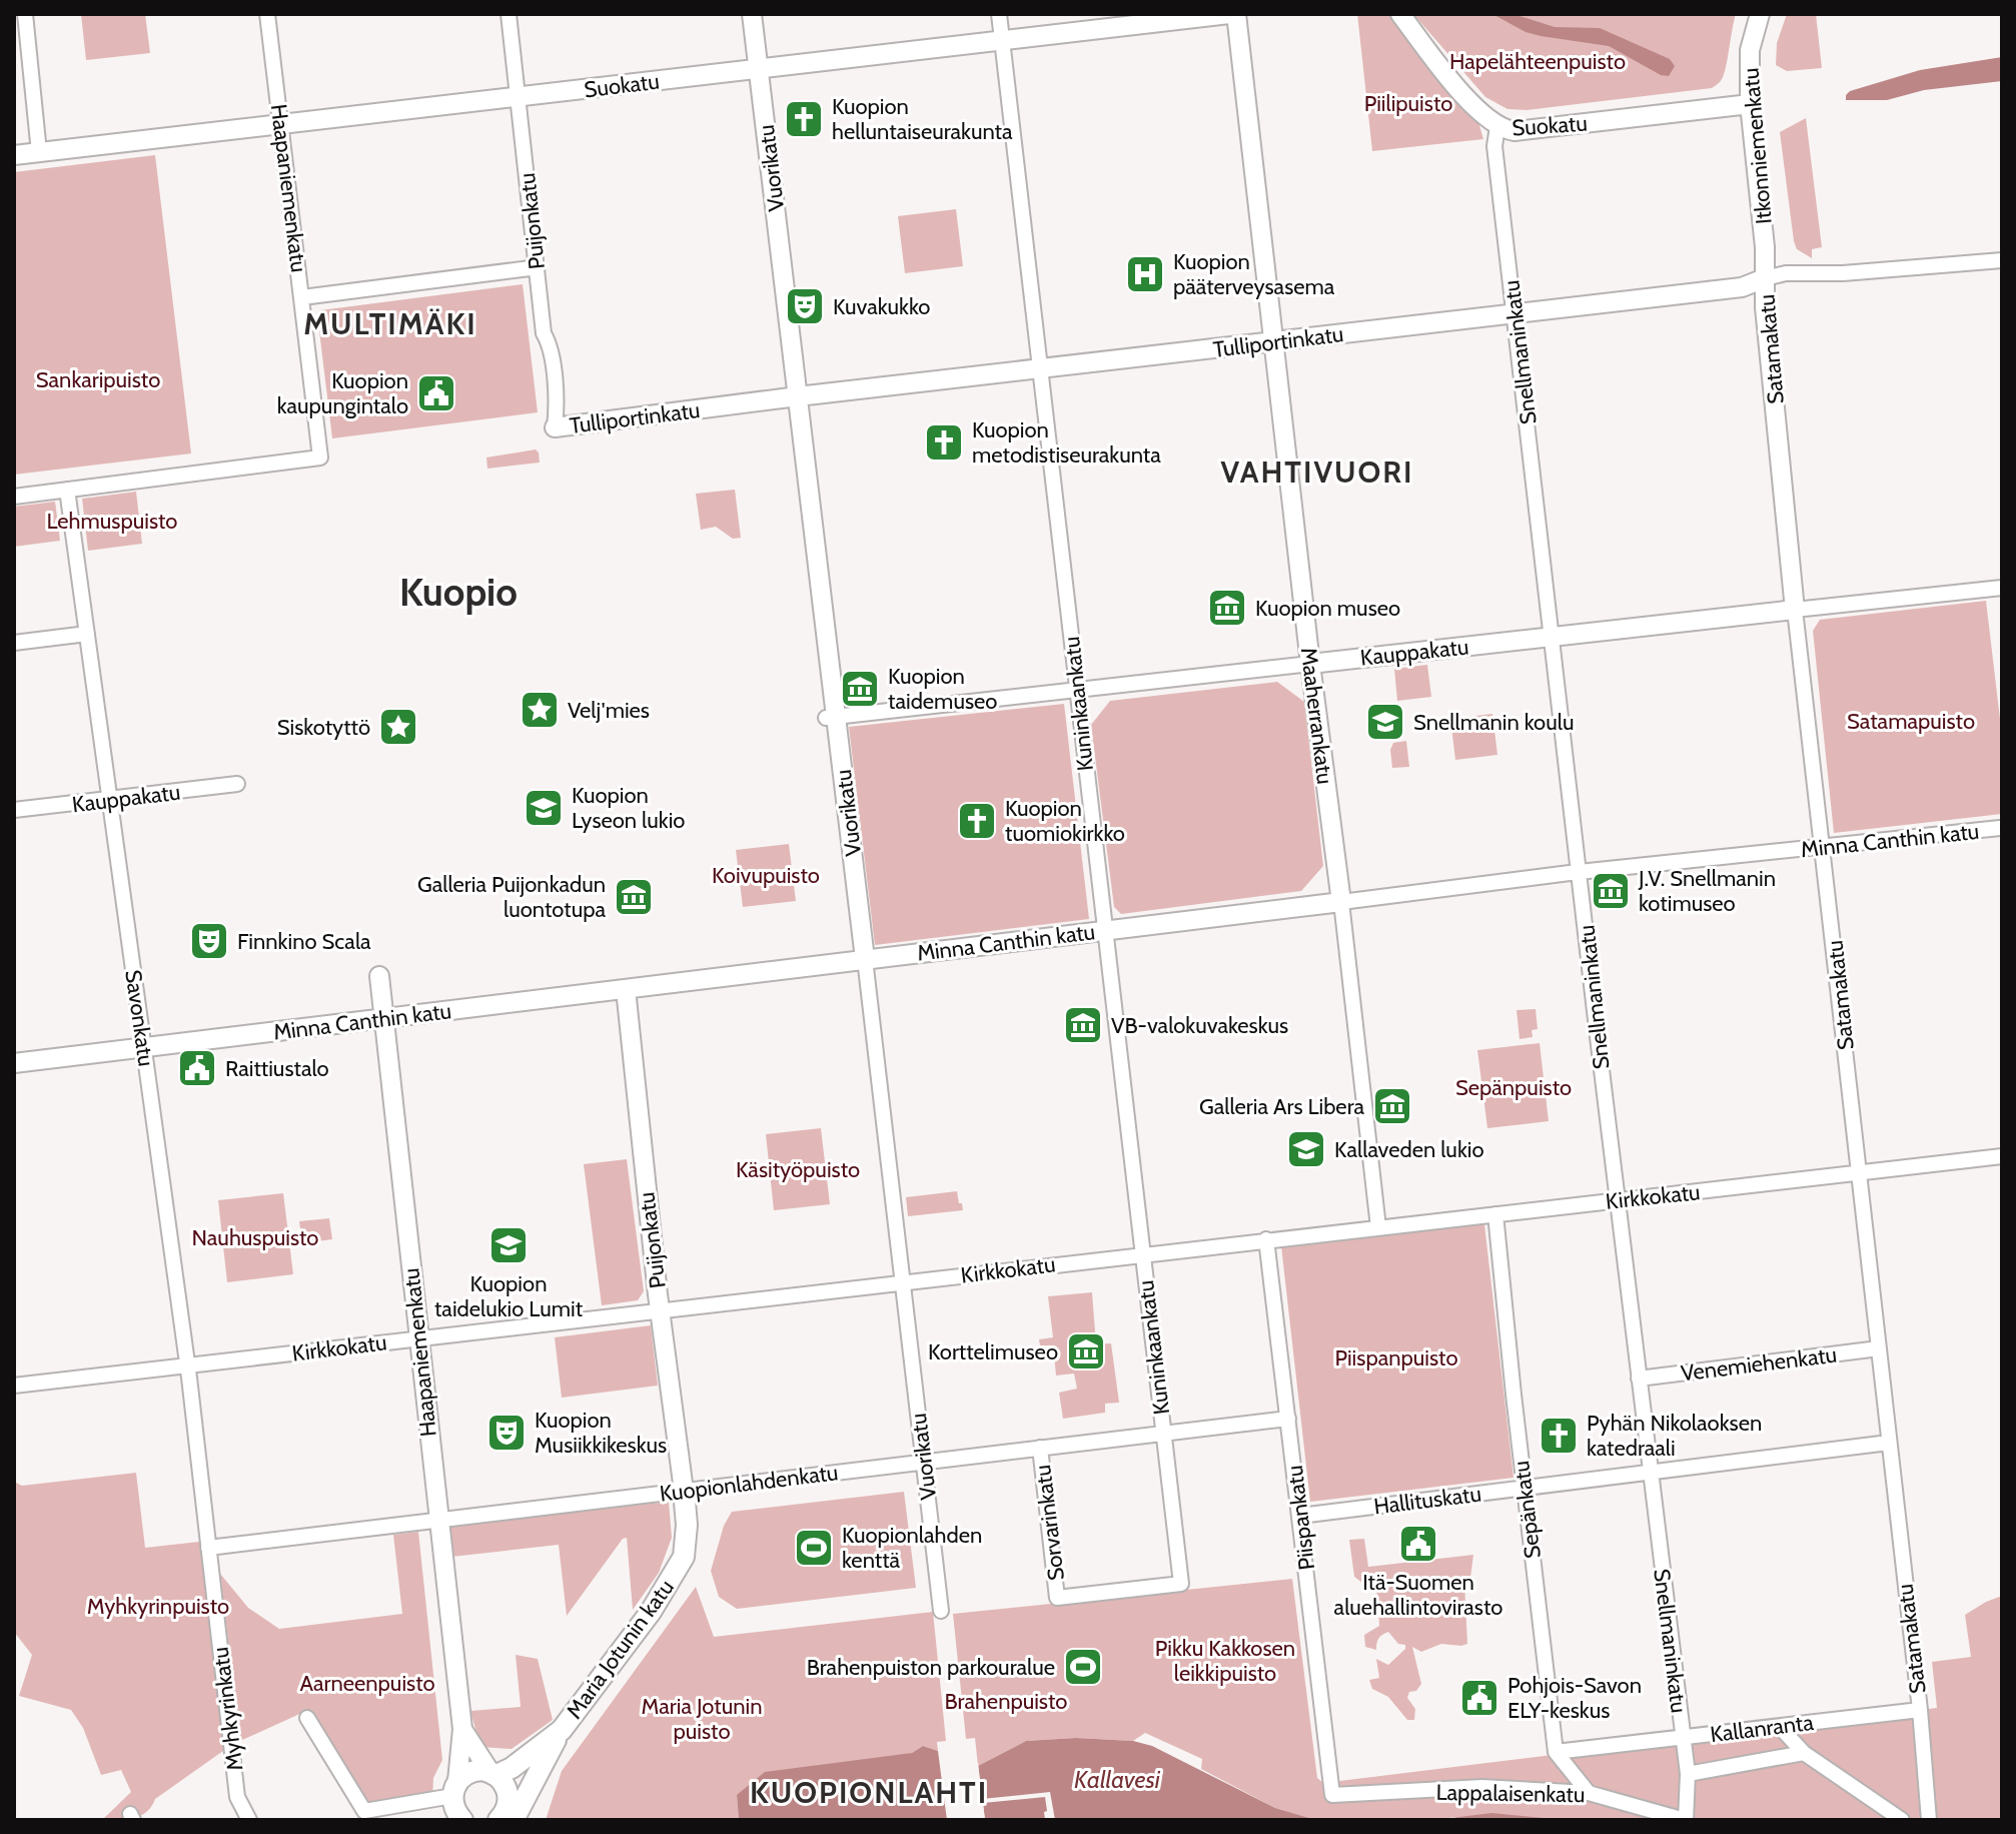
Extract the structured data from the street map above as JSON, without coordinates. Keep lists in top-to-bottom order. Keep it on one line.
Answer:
{"streets":{"main road":["Suokatu","Itkonniemenkatu","Vuorikatu","Haapaniemenkatu","Puijonkatu","Tulliportinkatu","Satamakatu","Kauppakatu","Maaherrankatu","Minna Canthin katu","Maria Jotunin katu"],"street":["Snellmaninkatu","Kuninkaankatu","Savonkatu","Kirkkokatu","Venemiehenkatu","Kuopionlahdenkatu","Hallituskatu","Sepänkatu","Piispankatu","Sorvarinkatu","Myhkyrinkatu","Kallanranta","Lappalaisenkatu"]},"crossings":[["Suokatu","Itkonniemenkatu"],["Suokatu","Vuorikatu"],["Suokatu","Haapaniemenkatu"],["Suokatu","Puijonkatu"],["Suokatu","Snellmaninkatu"],["Suokatu","Kuninkaankatu"],["Itkonniemenkatu","Tulliportinkatu"],["Itkonniemenkatu","Satamakatu"],["Vuorikatu","Tulliportinkatu"],["Vuorikatu","Kauppakatu"],["Vuorikatu","Minna Canthin katu"],["Vuorikatu","Kirkkokatu"],["Vuorikatu","Kuopionlahdenkatu"],["Haapaniemenkatu","Minna Canthin katu"],["Haapaniemenkatu","Savonkatu"],["Haapaniemenkatu","Kirkkokatu"],["Haapaniemenkatu","Kuopionlahdenkatu"],["Haapaniemenkatu","Maria Jotunin katu"],["Puijonkatu","Tulliportinkatu"],["Puijonkatu","Minna Canthin katu"],["Puijonkatu","Kirkkokatu"],["Puijonkatu","Kuopionlahdenkatu"],["Puijonkatu","Maria Jotunin katu"],["Tulliportinkatu","Satamakatu"],["Tulliportinkatu","Snellmaninkatu"],["Tulliportinkatu","Kuninkaankatu"],["Tulliportinkatu","Maaherrankatu"],["Satamakatu","Kauppakatu"],["Satamakatu","Minna Canthin katu"],["Satamakatu","Kirkkokatu"],["Satamakatu","Venemiehenkatu"],["Satamakatu","Hallituskatu"],["Satamakatu","Kallanranta"],["Snellmaninkatu","Kauppakatu"],["Snellmaninkatu","Minna Canthin katu"],["Snellmaninkatu","Kirkkokatu"],["Snellmaninkatu","Venemiehenkatu"],["Snellmaninkatu","Hallituskatu"],["Snellmaninkatu","Kallanranta"],["Snellmaninkatu","Lappalaisenkatu"],["Kauppakatu","Kuninkaankatu"],["Kauppakatu","Maaherrankatu"],["Kauppakatu","Savonkatu"],["Kuninkaankatu","Minna Canthin katu"],["Kuninkaankatu","Kirkkokatu"],["Kuninkaankatu","Kuopionlahdenkatu"],["Kuninkaankatu","Sorvarinkatu"],["Maaherrankatu","Minna Canthin katu"],["Maaherrankatu","Kirkkokatu"],["Minna Canthin katu","Savonkatu"],["Savonkatu","Kirkkokatu"],["Savonkatu","Kuopionlahdenkatu"],["Savonkatu","Myhkyrinkatu"],["Kirkkokatu","Sepänkatu"],["Kirkkokatu","Piispankatu"],["Kuopionlahdenkatu","Piispankatu"],["Kuopionlahdenkatu","Sorvarinkatu"],["Kuopionlahdenkatu","Maria Jotunin katu"],["Kuopionlahdenkatu","Myhkyrinkatu"],["Hallituskatu","Sepänkatu"],["Hallituskatu","Piispankatu"],["Sepänkatu","Kallanranta"],["Piispankatu","Lappalaisenkatu"]],"districts":["MULTIMÄKI","VAHTIVUORI","Kuopio","KUOPIONLAHTI"],"water":["Kallavesi"],"parks":["Hapelähteenpuisto","Piilipuisto","Sankaripuisto","Lehmuspuisto","Satamapuisto","Koivupuisto","Sepänpuisto","Käsityöpuisto","Nauhuspuisto","Piispanpuisto","Myhkyrinpuisto","Pikku Kakkosen leikkipuisto","Aarneenpuisto","Brahenpuisto","Maria Jotunin puisto"],"places":{"church":["Kuopion helluntaiseurakunta","Kuopion metodistiseurakunta","Kuopion tuomiokirkko","Pyhän Nikolaoksen katedraali"],"hospital":["Kuopion pääterveysasema"],"theatre":["Kuvakukko","Finnkino Scala","Kuopion Musiikkikeskus"],"public building":["Kuopion kaupungintalo","Raittiustalo","Itä-Suomen aluehallintovirasto","Pohjois-Savon ELY-keskus"],"museum":["Kuopion museo","Kuopion taidemuseo","J.V. Snellmanin kotimuseo","Galleria Puijonkadun luontotupa","VB-valokuvakeskus","Galleria Ars Libera","Korttelimuseo"],"place":["Velj'mies","Siskotyttö"],"school or university":["Snellmanin koulu","Kuopion Lyseon lukio","Kallaveden lukio","Kuopion taidelukio Lumit"],"sports":["Kuopionlahden kenttä","Brahenpuiston parkouralue"]}}
